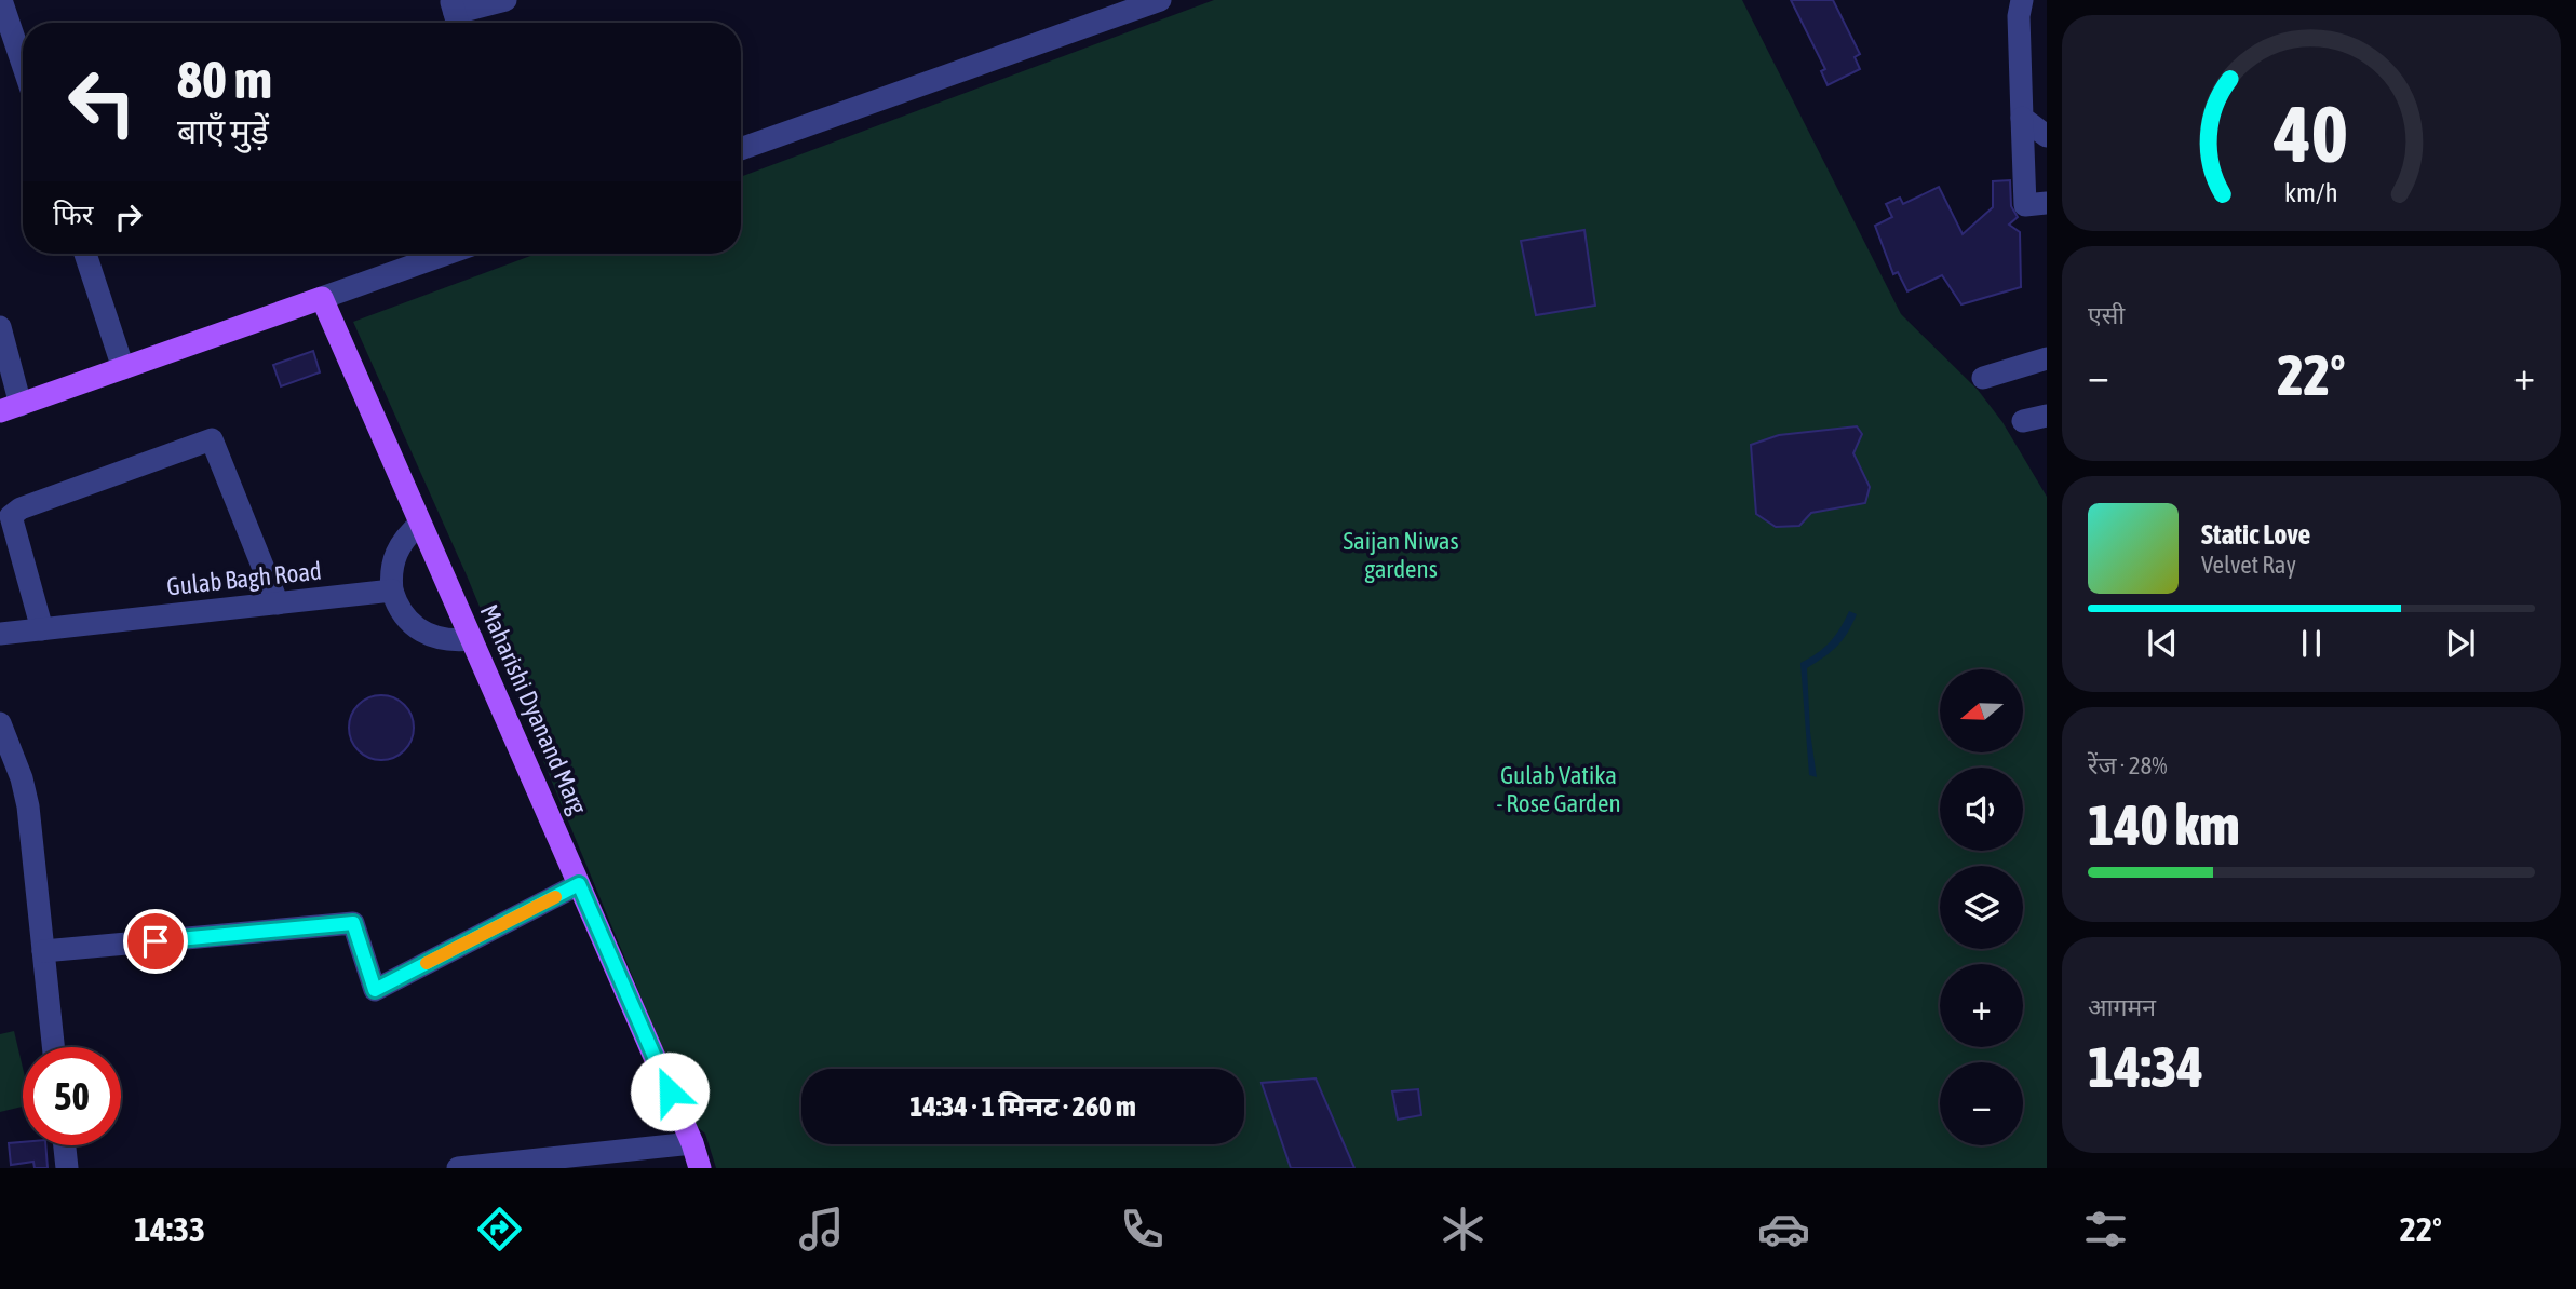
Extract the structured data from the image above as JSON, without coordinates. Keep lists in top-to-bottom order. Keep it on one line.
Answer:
{"streets":{"main road":["Maharishi Dyanand Marg"],"street":["Gulab Bagh Road"]},"parks":["Saijan Niwas gardens","Gulab Vatika - Rose Garden"],"north":"left","page":{"turn":["80 m","बाएँ मुड़ें"],"then":"फिर","tile":["एसी",["रेंज · 28%","140 km"],["आगमन","14:34"]],"heat":["−","22°","+"],"song":["Static Love","Velvet Ray"],"map_buttons":["+","−"],"limit":"50","trip":"14:34 · 1 मिनट · 260 m","tabs":["14:33","22°"],"gauge":["40","km/h"]}}
